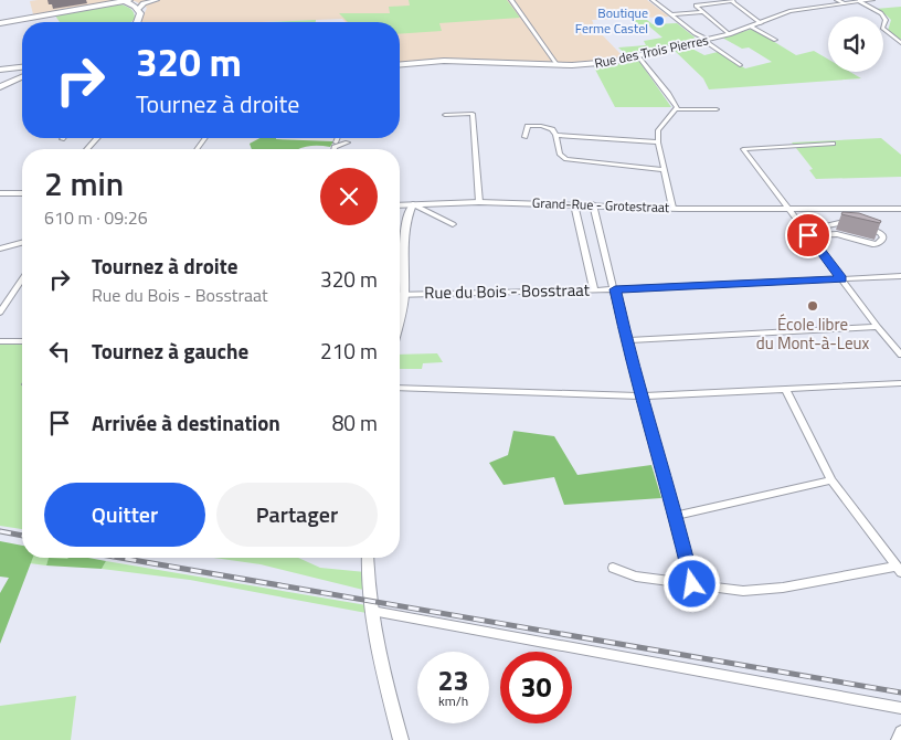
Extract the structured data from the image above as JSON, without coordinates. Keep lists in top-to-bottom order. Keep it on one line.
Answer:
{"streets":{"main road":["Grand-Rue - Grotestraat"],"street":["Rue des Trois Pierres","Rue du Bois - Bosstraat"]},"places":["Boutique Ferme Castel","École libre du Mont-à-Leux"],"page":{"turn":["320 m","Tournez à droite"],"heading":["2 min","610 m · 09:26"],"list":[{"name":"Tournez à droite","note":"Rue du Bois - Bosstraat","value":"320 m"},{"name":"Tournez à gauche","value":"210 m"},{"name":"Arrivée à destination","value":"80 m"}],"buttons":["Quitter","Partager"],"speed":"23 km/h","limit":"30"}}
